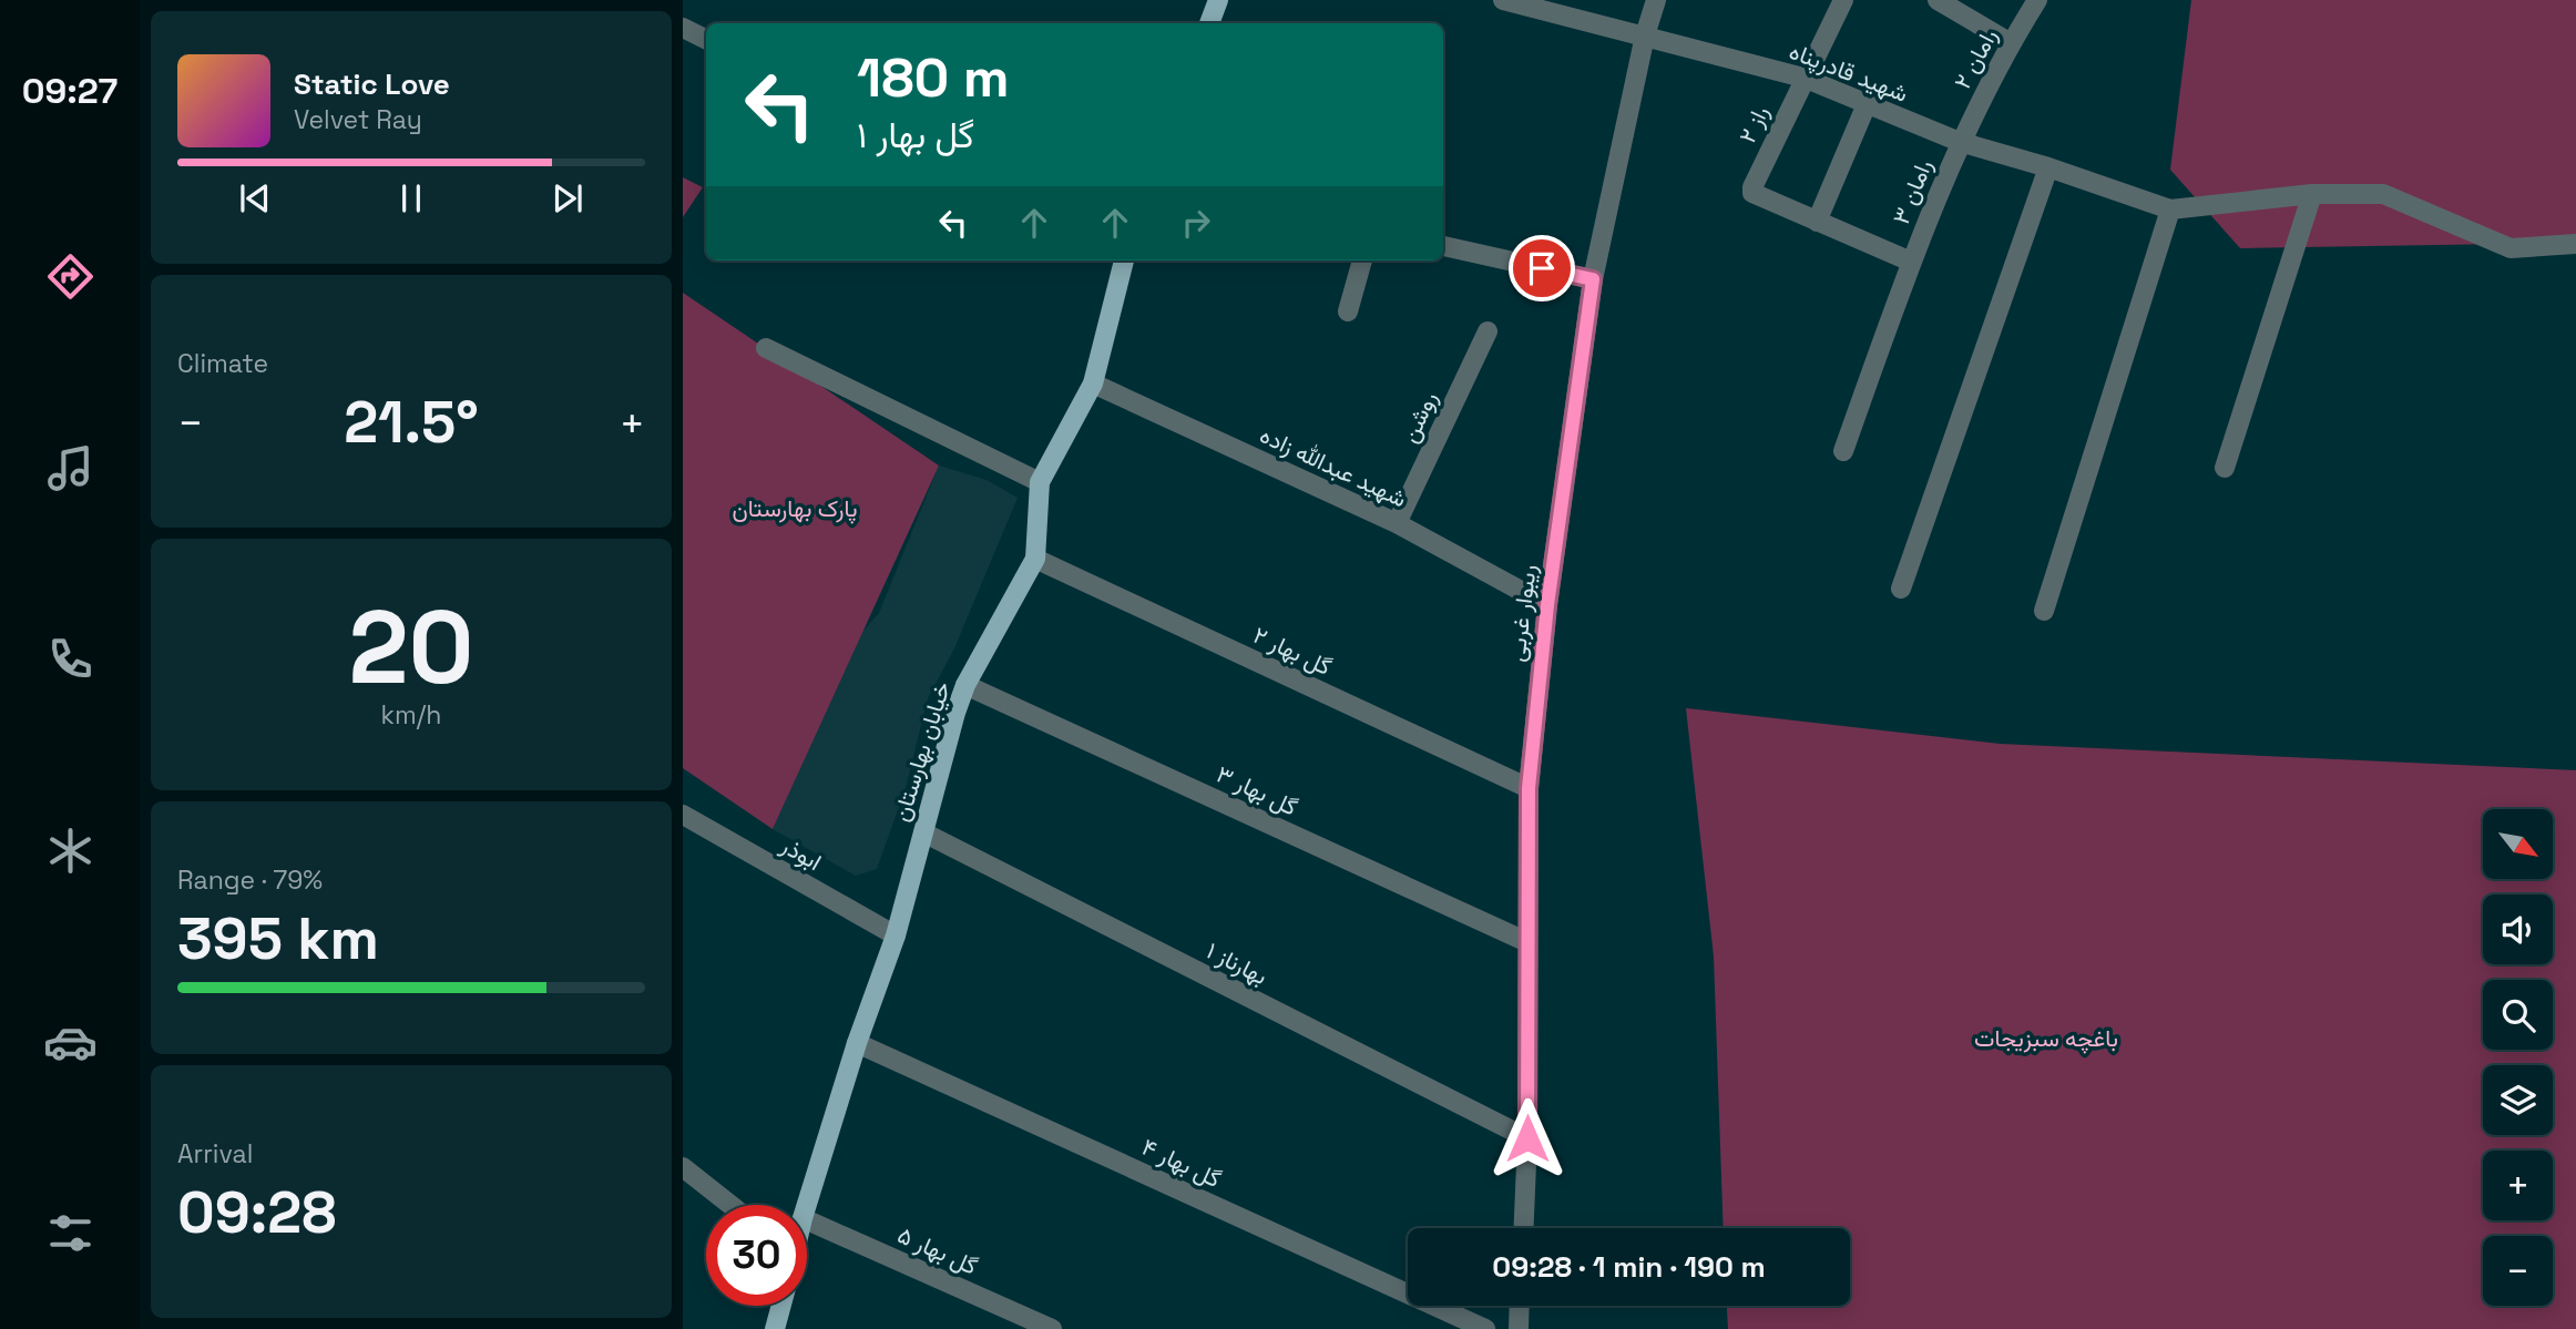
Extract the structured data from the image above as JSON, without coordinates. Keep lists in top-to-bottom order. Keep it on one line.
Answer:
{"streets":{"main road":["خیابان بهارستان"],"street":["رامان ۲","شهید قادرپناه","راز ۲","رامان ۳","روشن","شهید عبدالله زاده","ریبوار غربی","گل بهار ۲","گل بهار ۳","ابوذر","بهارناز ۱","گل بهار ۴","گل بهار ۵"]},"crossings":[["رامان ۲","شهید قادرپناه"],["رامان ۲","رامان ۳"],["شهید قادرپناه","راز ۲"],["شهید قادرپناه","رامان ۳"],["شهید قادرپناه","ریبوار غربی"],["روشن","شهید عبدالله زاده"],["شهید عبدالله زاده","ریبوار غربی"],["شهید عبدالله زاده","خیابان بهارستان"],["ریبوار غربی","گل بهار ۲"],["ریبوار غربی","گل بهار ۳"],["ریبوار غربی","بهارناز ۱"],["گل بهار ۲","خیابان بهارستان"],["خیابان بهارستان","گل بهار ۳"],["خیابان بهارستان","ابوذر"],["خیابان بهارستان","بهارناز ۱"],["خیابان بهارستان","گل بهار ۴"]],"parks":["پارک بهارستان","باغچه سبزیجات"],"north":"bottom right","page":{"tabs":"09:27","turn":["180 m","گل بهار ۱"],"song":["Static Love","Velvet Ray"],"tile":["Climate",["20","km/h"],["Range · 79%","395 km"],["Arrival","09:28"]],"heat":["−","21.5°","+"],"map_buttons":["+","−"],"limit":"30","trip":"09:28 · 1 min · 190 m"}}
